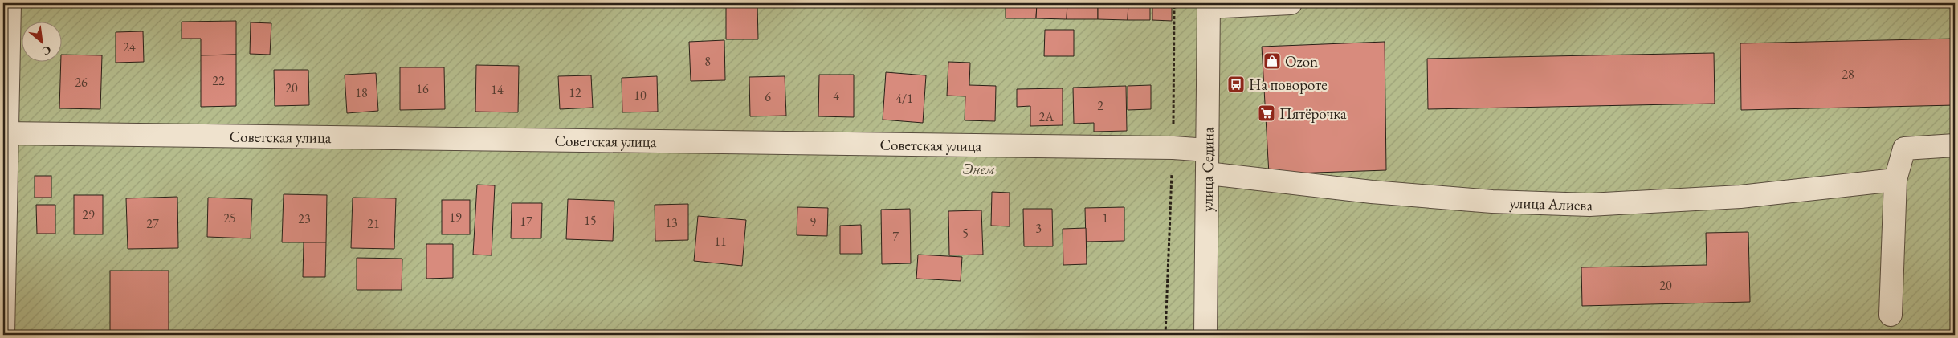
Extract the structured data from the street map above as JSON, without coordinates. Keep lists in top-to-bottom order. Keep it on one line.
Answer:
{"streets":{"street":["Советская улица","улица Седина","улица Алиева"]},"crossings":[["Советская улица","улица Седина"],["улица Седина","улица Алиева"]],"parks":["Энем"],"places":{"shop":["Ozon"],"bus stop":["На повороте"],"supermarket":["Пятёрочка"]},"house_numbers":["24","8","28","22","26","20","16","14","18","12","10","4","6","4/1","2","2А","29","19","25","1","23","15","17","9","13","27","21","3","5","7","11","20"],"north":"bottom right"}
